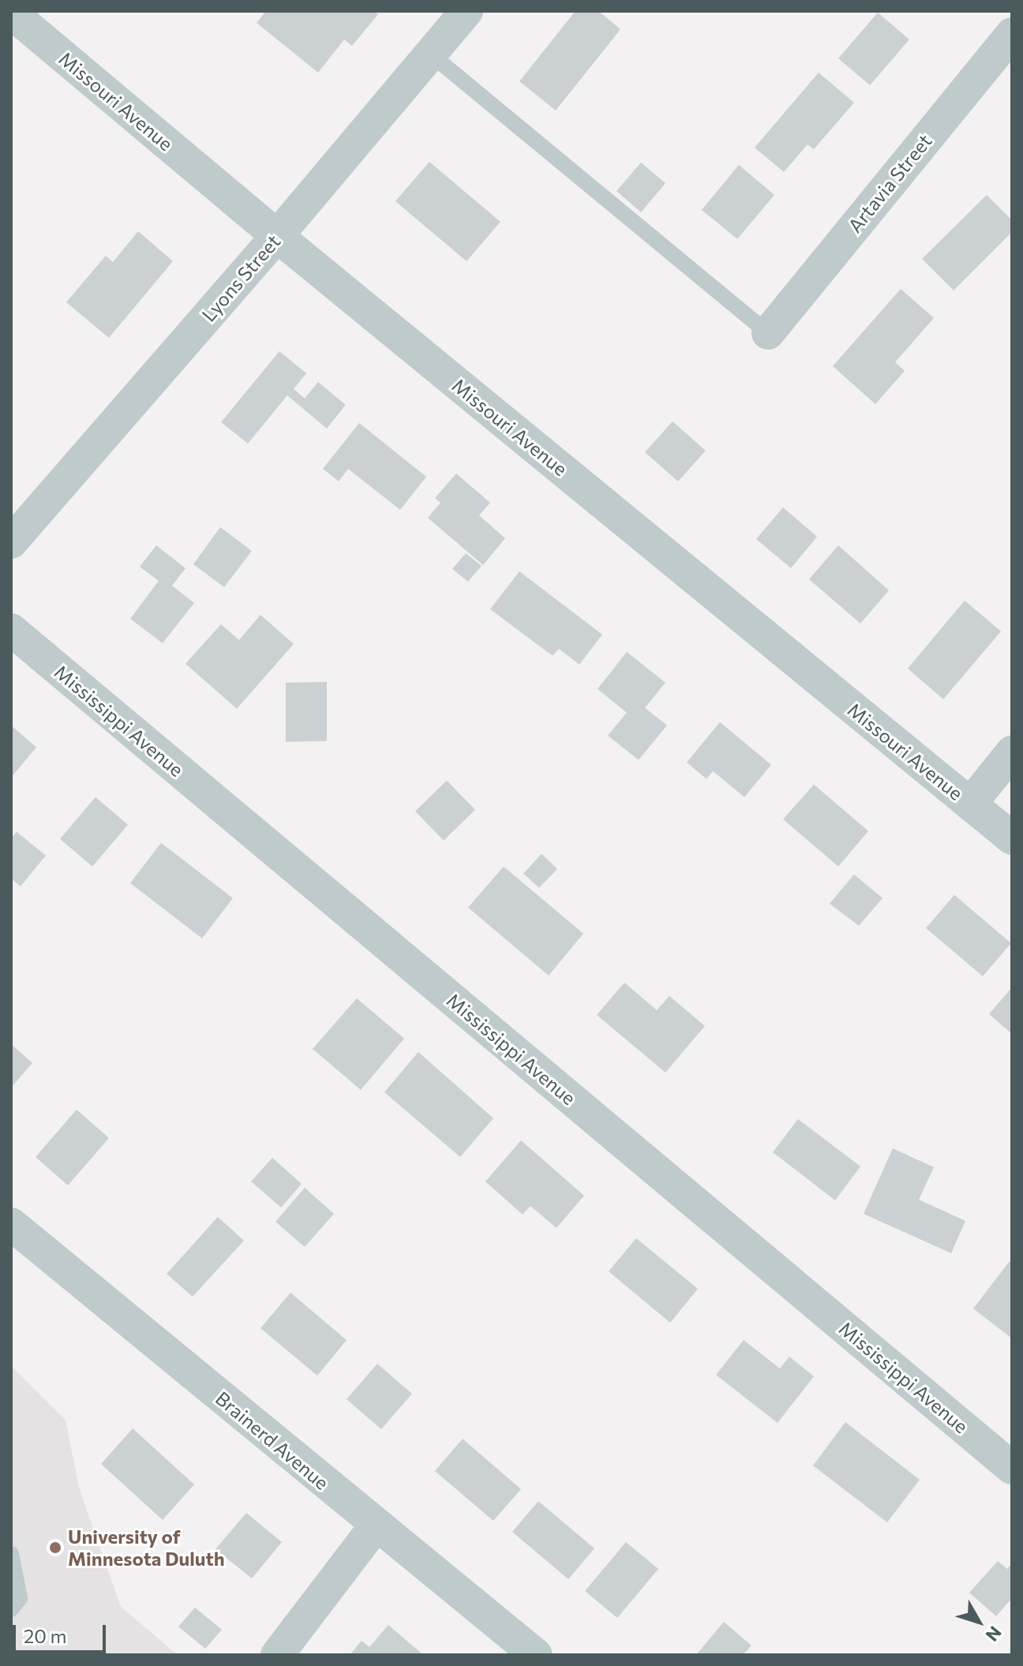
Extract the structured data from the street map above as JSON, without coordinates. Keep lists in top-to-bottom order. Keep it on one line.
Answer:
{"streets":{"street":["Missouri Avenue","Artavia Street","Lyons Street","Mississippi Avenue","Brainerd Avenue"]},"crossings":[["Missouri Avenue","Lyons Street"]],"places":["University of Minnesota Duluth"],"scale_bar":"20 m","north":"bottom right"}
